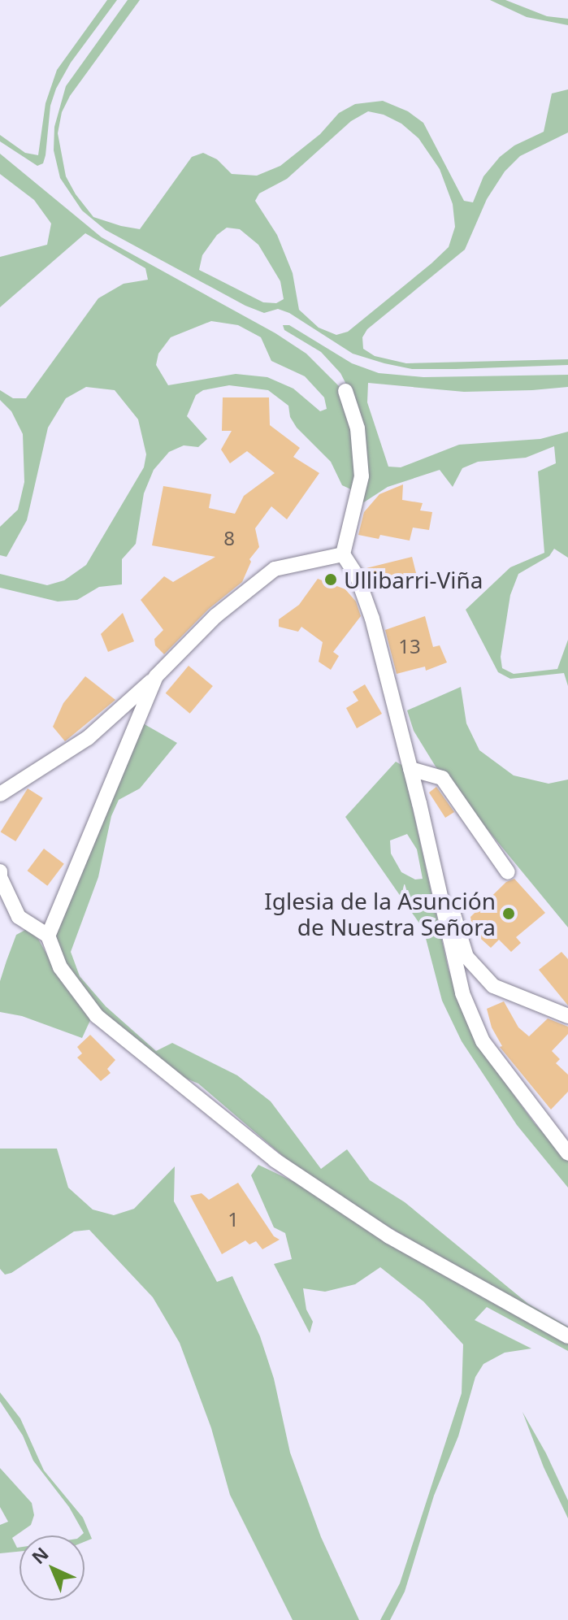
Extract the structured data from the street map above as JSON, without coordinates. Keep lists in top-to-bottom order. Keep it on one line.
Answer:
{"places":["Ullibarri-Viña","Iglesia de la Asunción de Nuestra Señora"],"house_numbers":["8","13","1"],"north":"top left"}
